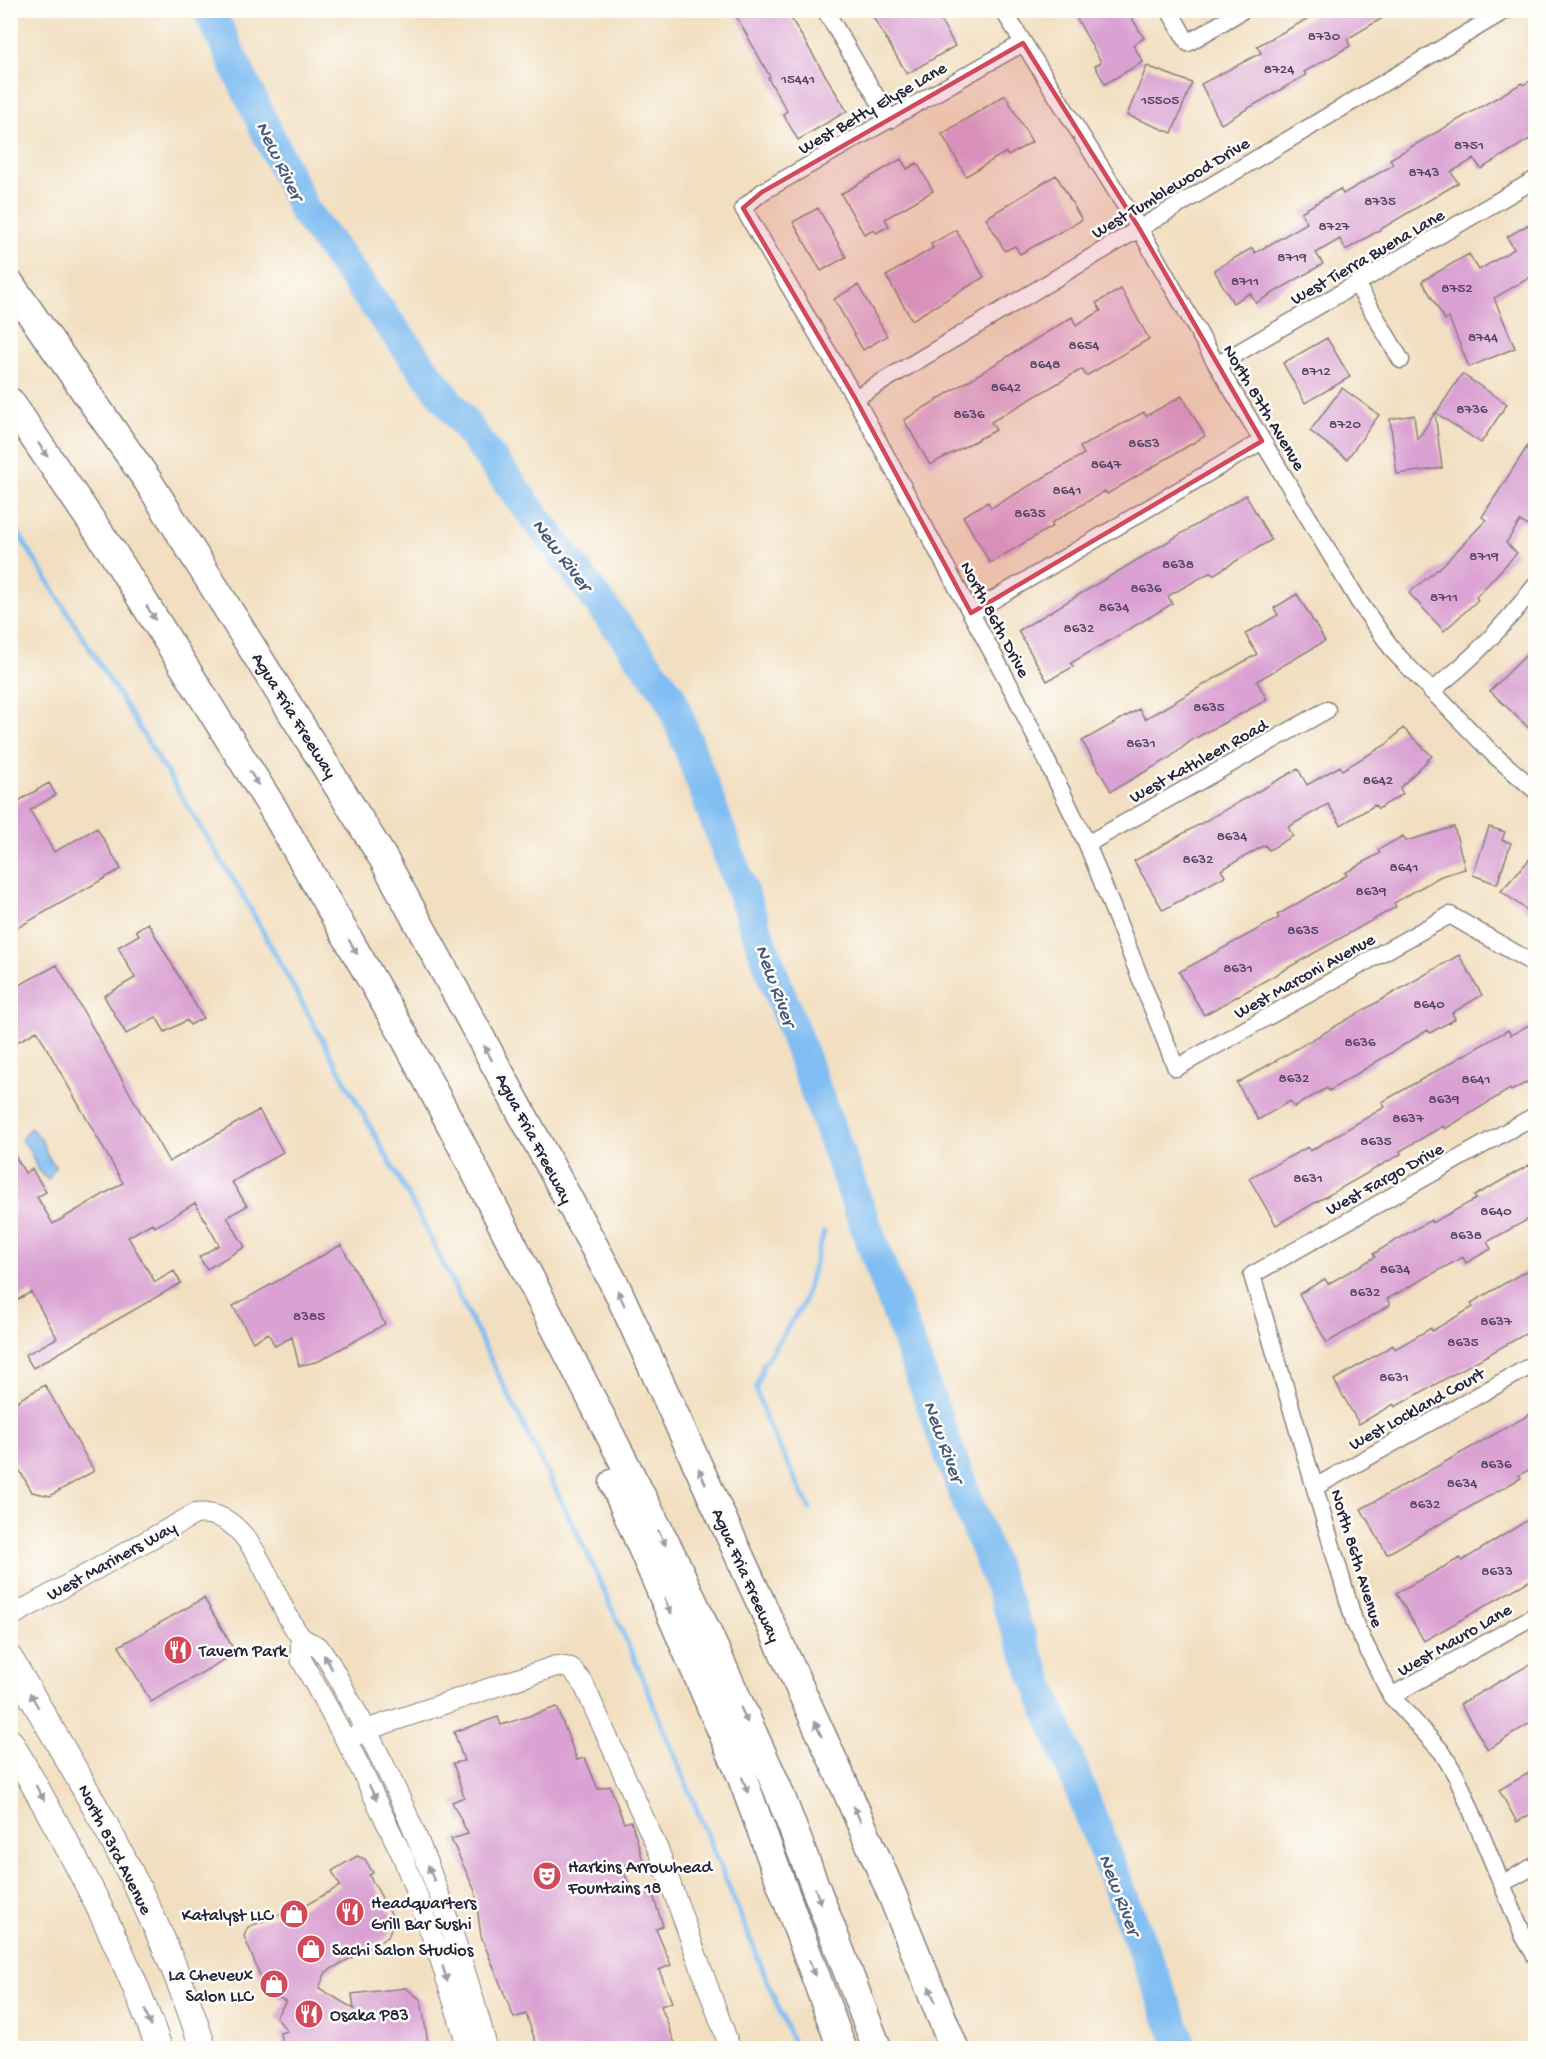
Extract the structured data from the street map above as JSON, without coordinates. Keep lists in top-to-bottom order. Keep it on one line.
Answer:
{"streets":{"highway":["Agua Fria Freeway"],"main road":["North 83rd Avenue"],"street":["West Betty Elyse Lane","West Tumblewood Drive","West Tierra Buena Lane","North 87th Avenue","North 86th Drive","West Kathleen Road","West Marconi Avenue","West Fargo Drive","West Lockland Court","North 86th Avenue","West Mariners Way","West Mauro Lane"]},"crossings":[["West Betty Elyse Lane","North 87th Avenue"],["West Betty Elyse Lane","North 86th Drive"],["West Tumblewood Drive","North 87th Avenue"],["West Tumblewood Drive","North 86th Drive"],["West Tierra Buena Lane","North 87th Avenue"],["North 86th Drive","West Kathleen Road"],["North 86th Drive","West Marconi Avenue"],["West Fargo Drive","North 86th Avenue"],["West Lockland Court","North 86th Avenue"],["North 86th Avenue","West Mauro Lane"]],"water":["New River"],"places":{"restaurant":["Tavern Park","Headquarters Grill Bar Sushi","Osaka P83"],"theatre":["Harkins Arrowhead Fountains 18"],"shop":["Katalyst LLC","Sachi Salon Studios","La Cheveux Salon LLC"]},"house_numbers":["8730","8724","15441","15505","8751","8743","8735","8727","8719","8711","8752","8744","8654","8648","8712","8642","8736","8636","8720","8653","8647","8641","8635","8719","8638","8636","8711","8634","8632","8635","8631","8642","8634","8632","8641","8639","8635","8631","8640","8636","8632","8641","8639","8637","8635","8631","8640","8638","8634","8632","8385","8637","8635","8631","8636","8634","8632","8633"]}
